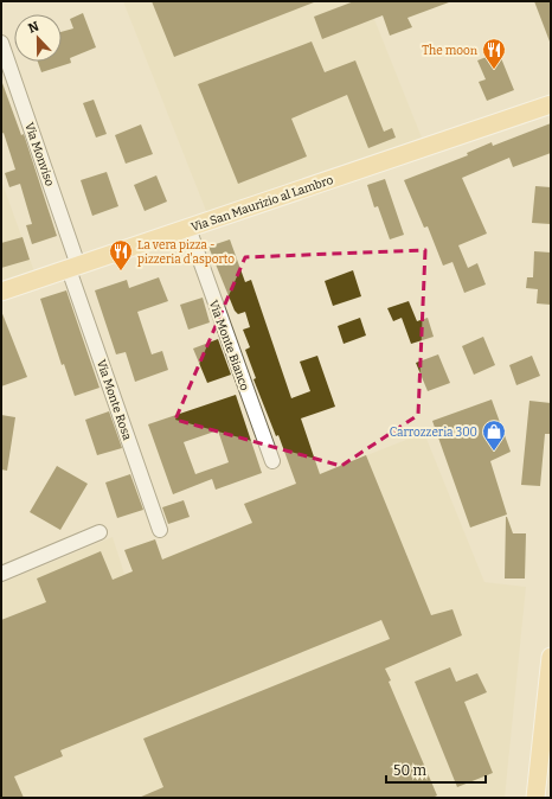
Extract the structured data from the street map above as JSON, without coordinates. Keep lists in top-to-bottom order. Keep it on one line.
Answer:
{"streets":{"main road":["Via San Maurizio al Lambro"],"street":["Via Monviso","Via Monte Bianco","Via Monte Rosa"]},"crossings":[["Via Monviso","Via San Maurizio al Lambro"],["Via Monviso","Via Monte Rosa"],["Via San Maurizio al Lambro","Via Monte Bianco"],["Via San Maurizio al Lambro","Via Monte Rosa"]],"places":{"restaurant":["The moon","La vera pizza - pizzeria d'asporto"],"shop":["Carrozzeria 300"]},"scale_bar":"50 m","north":"top"}
